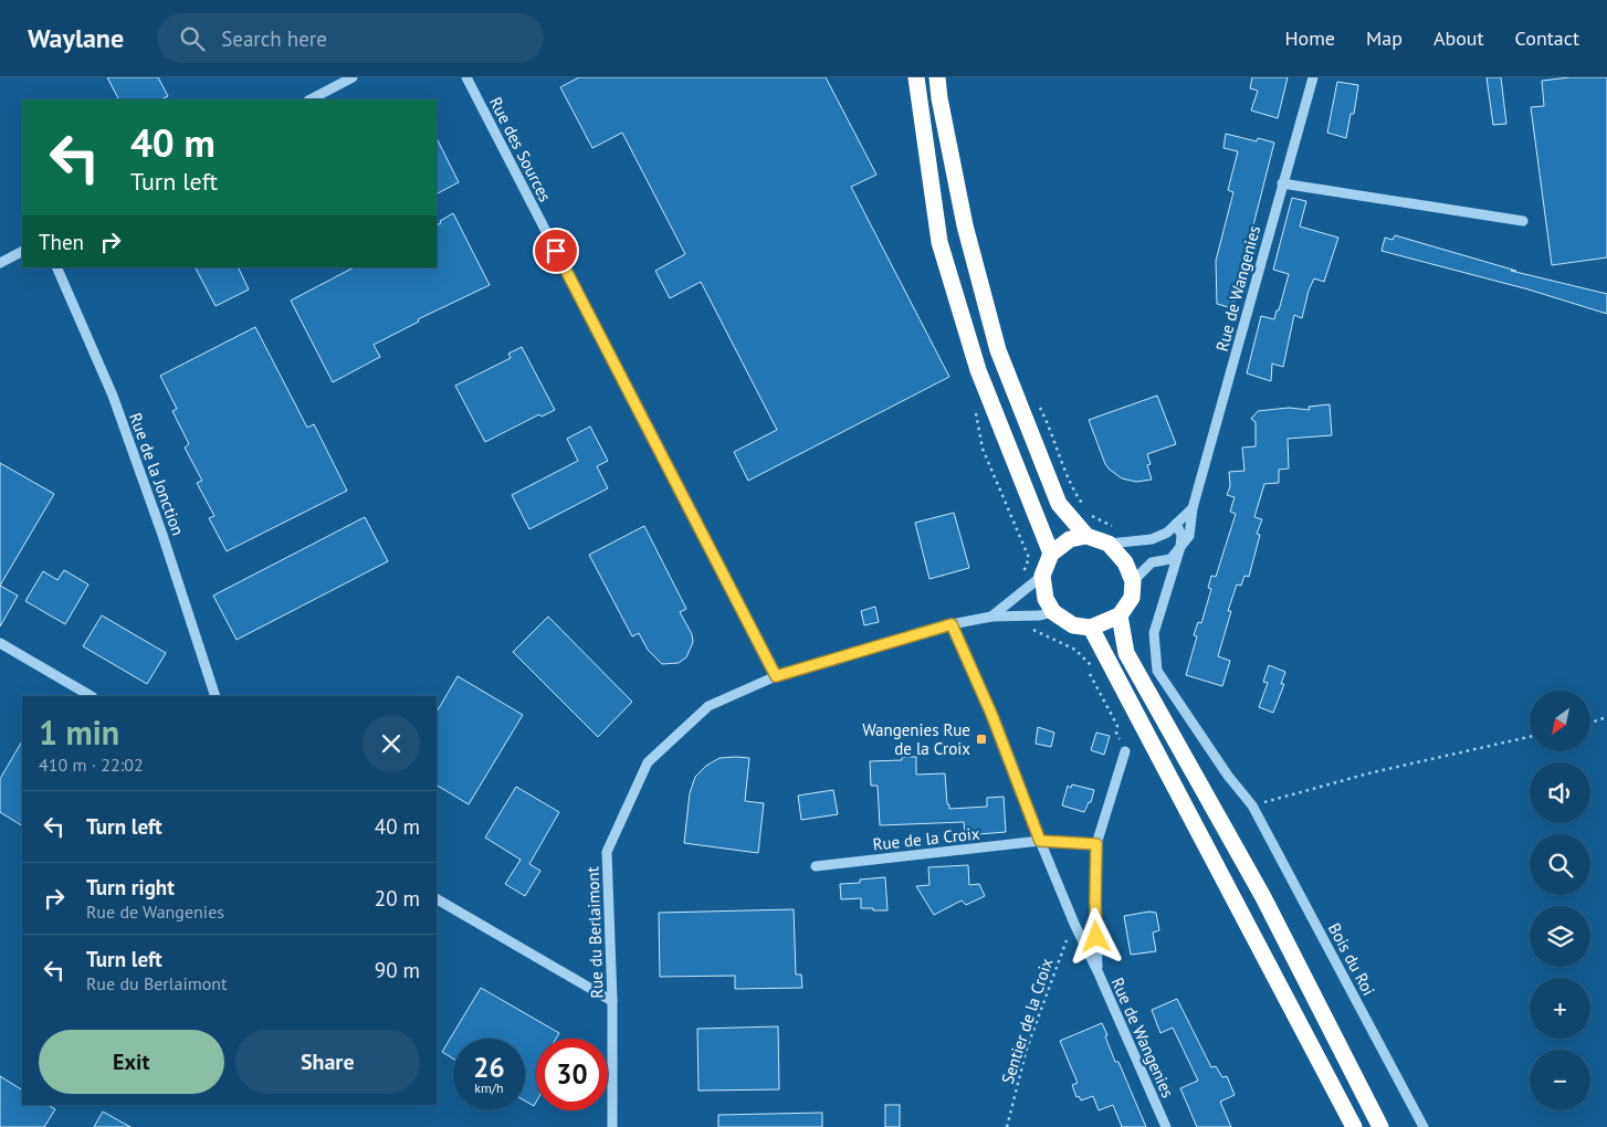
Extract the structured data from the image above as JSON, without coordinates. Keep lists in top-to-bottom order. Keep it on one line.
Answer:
{"streets":{"street":["Rue des Sources","Rue de Wangenies","Rue de la Jonction","Rue de la Croix","Rue du Berlaimont","Bois du Roi"],"path":["Sentier de la Croix"]},"crossings":[["Rue des Sources","Rue du Berlaimont"],["Rue de Wangenies","Rue de la Croix"],["Rue de Wangenies","Rue du Berlaimont"],["Rue de Wangenies","Bois du Roi"],["Rue de Wangenies","Sentier de la Croix"]],"places":{"transit":["Wangenies Rue de la Croix"]},"north":"bottom left","page":{"header":"Waylane","search":"Search here","nav":["Home","Map","About","Contact"],"turn":["40 m","Turn left"],"then":"Then","map_buttons":["+","−"],"heading":["1 min","410 m · 22:02"],"list":[{"name":"Turn left","value":"40 m"},{"name":"Turn right","note":"Rue de Wangenies","value":"20 m"},{"name":"Turn left","note":"Rue du Berlaimont","value":"90 m"}],"buttons":["Exit","Share"],"speed":"26 km/h","limit":"30"}}
